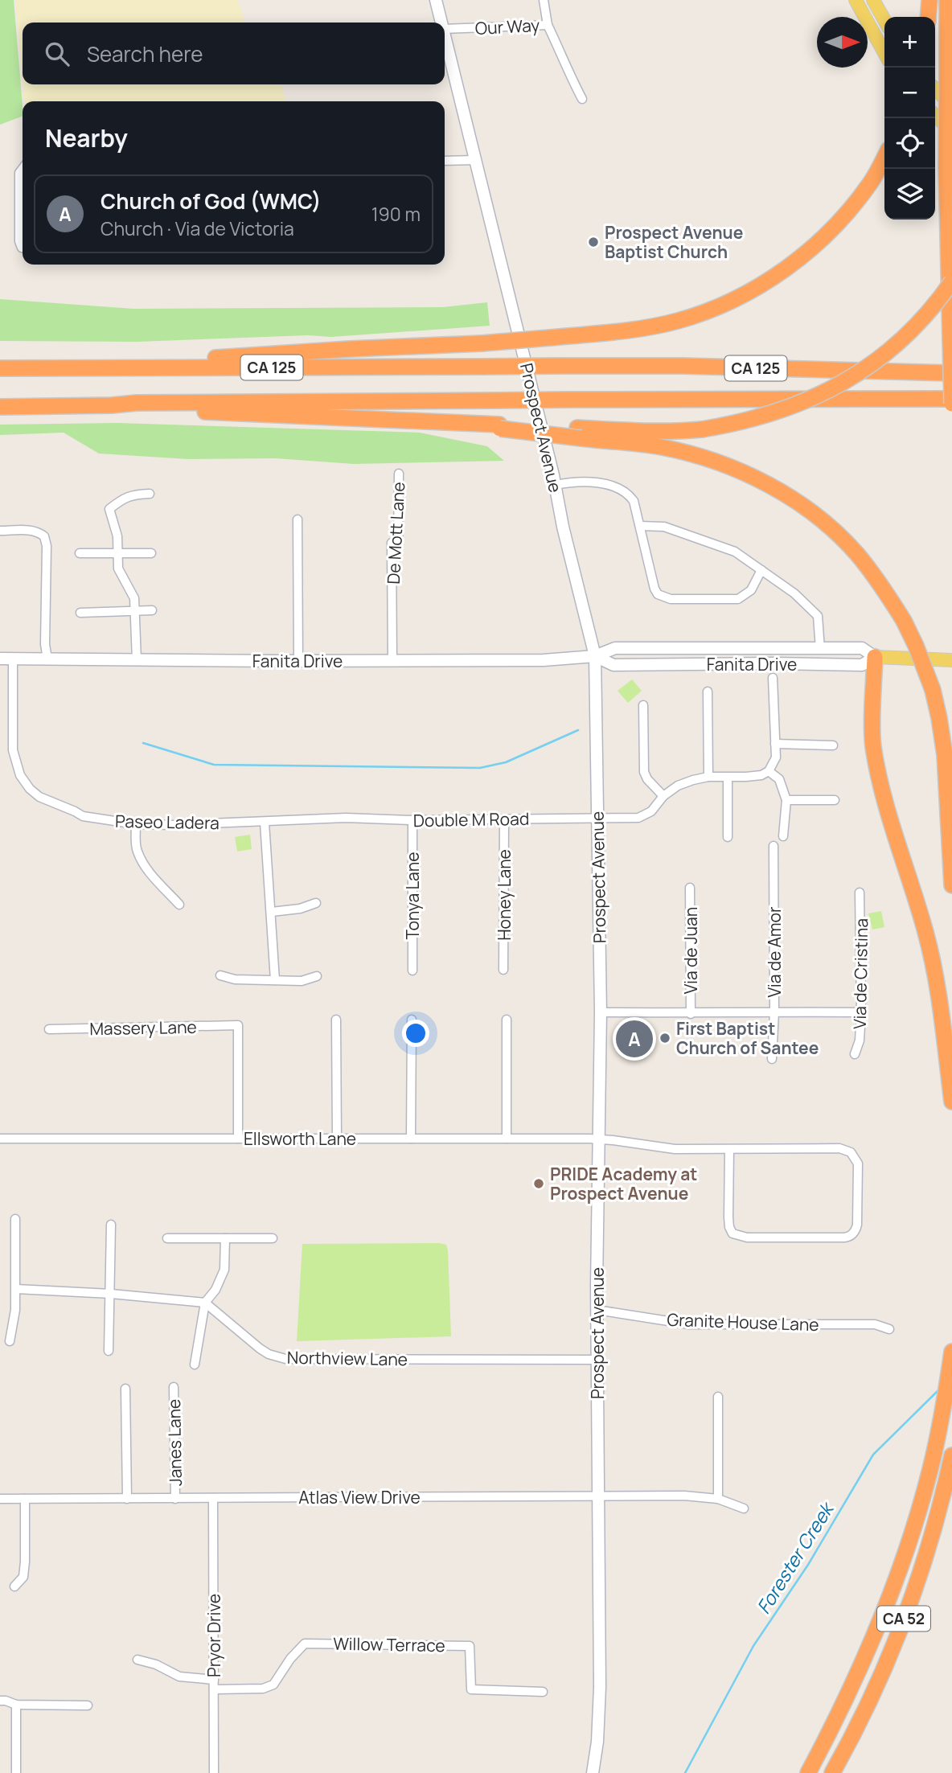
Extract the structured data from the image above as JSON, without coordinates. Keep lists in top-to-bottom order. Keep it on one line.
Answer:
{"streets":{"highway":["CA 125","CA 52"],"main road":["Prospect Avenue","Fanita Drive"],"street":["Our Way","De Mott Lane","Double M Road","Paseo Ladera","Honey Lane","Tonya Lane","Via de Juan","Via de Amor","Via de Cristina","Massery Lane","Ellsworth Lane","Granite House Lane","Northview Lane","Janes Lane","Atlas View Drive","Pryor Drive","Willow Terrace"]},"crossings":[["Prospect Avenue","Fanita Drive"],["Prospect Avenue","Double M Road"],["Prospect Avenue","Ellsworth Lane"],["Prospect Avenue","Granite House Lane"],["Prospect Avenue","Northview Lane"],["Prospect Avenue","Atlas View Drive"],["De Mott Lane","Fanita Drive"],["Fanita Drive","Paseo Ladera"],["Double M Road","Paseo Ladera"],["Double M Road","Honey Lane"],["Double M Road","Tonya Lane"],["Massery Lane","Ellsworth Lane"],["Janes Lane","Atlas View Drive"],["Atlas View Drive","Pryor Drive"],["Pryor Drive","Willow Terrace"]],"water":["Forester Creek"],"places":["Prospect Avenue Baptist Church","First Baptist Church of Santee","PRIDE Academy at Prospect Avenue"],"north":"right","page":{"map_buttons":["+","−"],"search":"Search here","heading":"Nearby","list":[{"mark":"A","name":"Church of God (WMC)","note":"Church · Via de Victoria","value":"190 m"}],"pins":"A"}}
